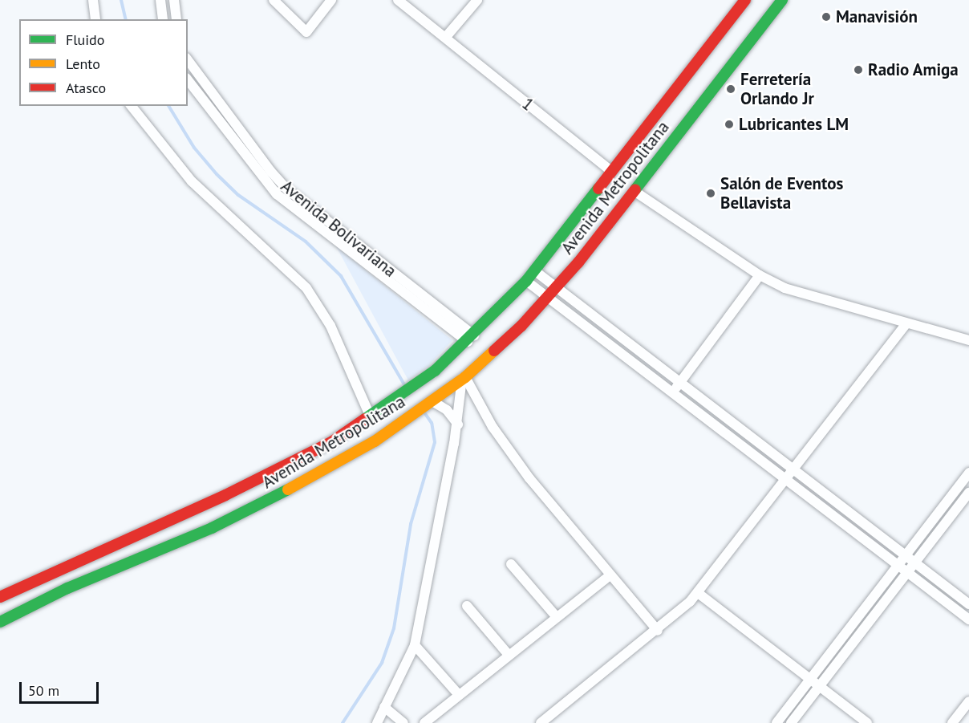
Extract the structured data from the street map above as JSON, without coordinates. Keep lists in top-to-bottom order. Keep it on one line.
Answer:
{"streets":{"highway":["Avenida Metropolitana"],"street":["1","Avenida Bolivariana"]},"places":["Manavisión","Radio Amiga","Ferretería Orlando Jr","Lubricantes LM","Salón de Eventos Bellavista"],"legend":["Fluido","Lento","Atasco"],"scale_bar":"50 m"}
